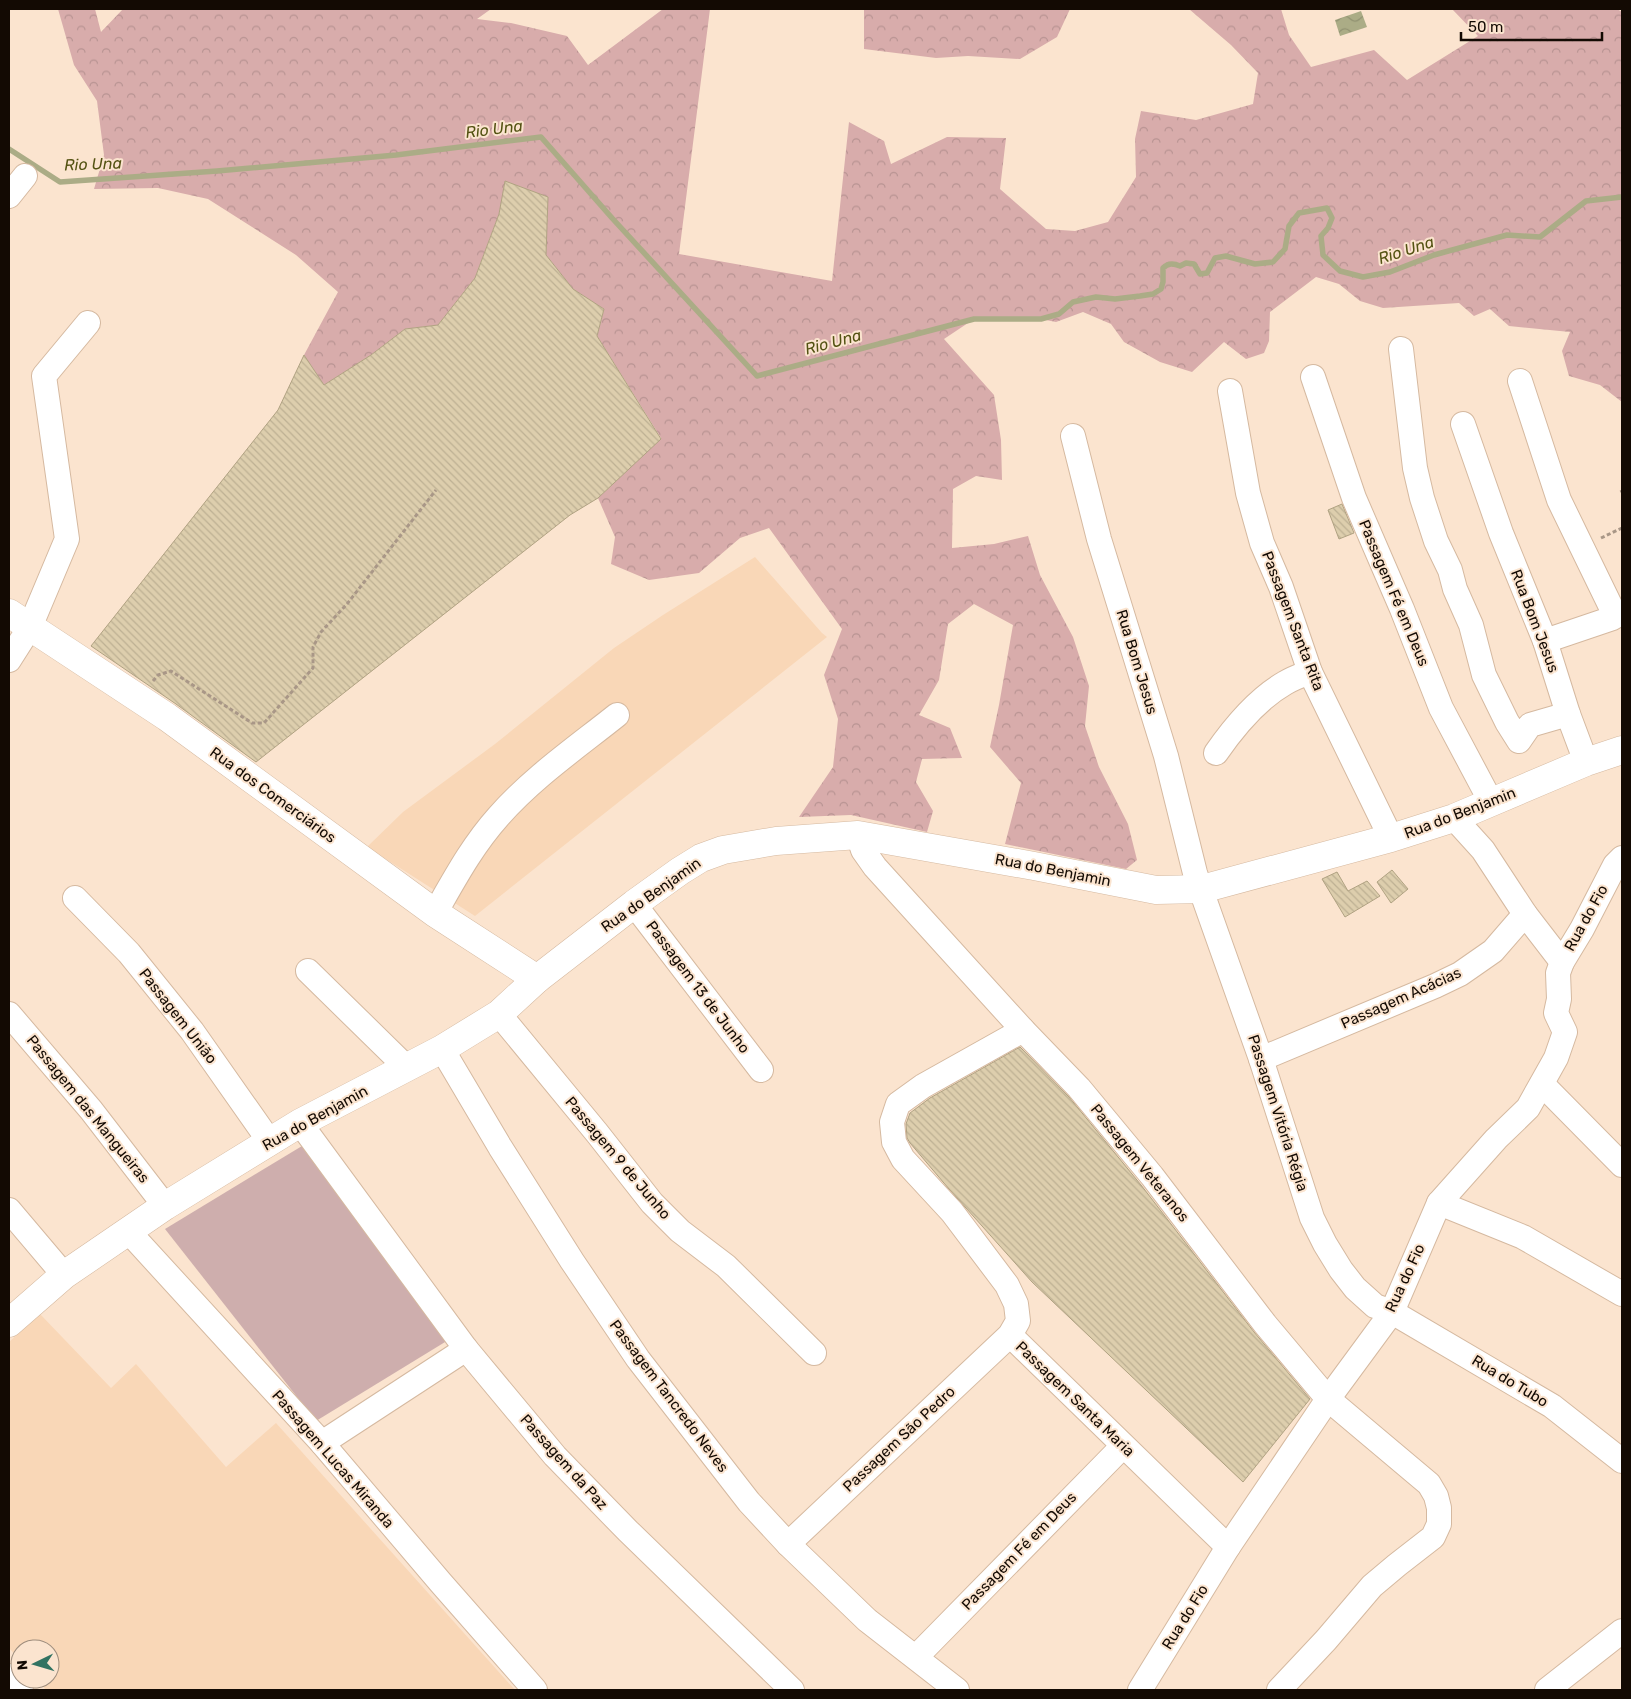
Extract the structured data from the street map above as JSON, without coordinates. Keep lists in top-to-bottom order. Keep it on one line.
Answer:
{"streets":{"main road":["Rua dos Comerciários","Rua do Benjamin"],"street":["Passagem Fé em Deus","Passagem Santa Rita","Rua Bom Jesus","Rua do Fio","Passagem 13 de Junho","Passagem Acácias","Passagem União","Passagem das Mangueiras","Passagem Vitória Régia","Passagem 9 de Junho","Passagem Veteranos","Rua do Tubo","Passagem Tancredo Neves","Passagem Santa Maria","Passagem São Pedro","Passagem Lucas Miranda","Passagem da Paz"]},"crossings":[["Passagem Fé em Deus","Rua do Benjamin"],["Passagem Fé em Deus","Passagem Tancredo Neves"],["Passagem Fé em Deus","Passagem Santa Maria"],["Passagem Santa Rita","Rua do Benjamin"],["Rua Bom Jesus","Rua do Benjamin"],["Rua Bom Jesus","Passagem Vitória Régia"],["Rua dos Comerciários","Rua do Benjamin"],["Rua do Benjamin","Passagem 13 de Junho"],["Rua do Benjamin","Passagem União"],["Rua do Benjamin","Passagem das Mangueiras"],["Rua do Benjamin","Passagem Vitória Régia"],["Rua do Benjamin","Passagem 9 de Junho"],["Rua do Benjamin","Passagem Veteranos"],["Rua do Benjamin","Passagem Tancredo Neves"],["Rua do Benjamin","Passagem Lucas Miranda"],["Rua do Benjamin","Passagem da Paz"],["Rua do Fio","Passagem Vitória Régia"],["Rua do Fio","Passagem Veteranos"],["Rua do Fio","Rua do Tubo"],["Rua do Fio","Passagem Santa Maria"],["Passagem Acácias","Passagem Vitória Régia"],["Passagem Vitória Régia","Rua do Tubo"],["Passagem Veteranos","Passagem Santa Maria"],["Passagem Tancredo Neves","Passagem São Pedro"],["Passagem Santa Maria","Passagem São Pedro"]],"water":["Rio Una"],"scale_bar":"50 m","north":"left"}
